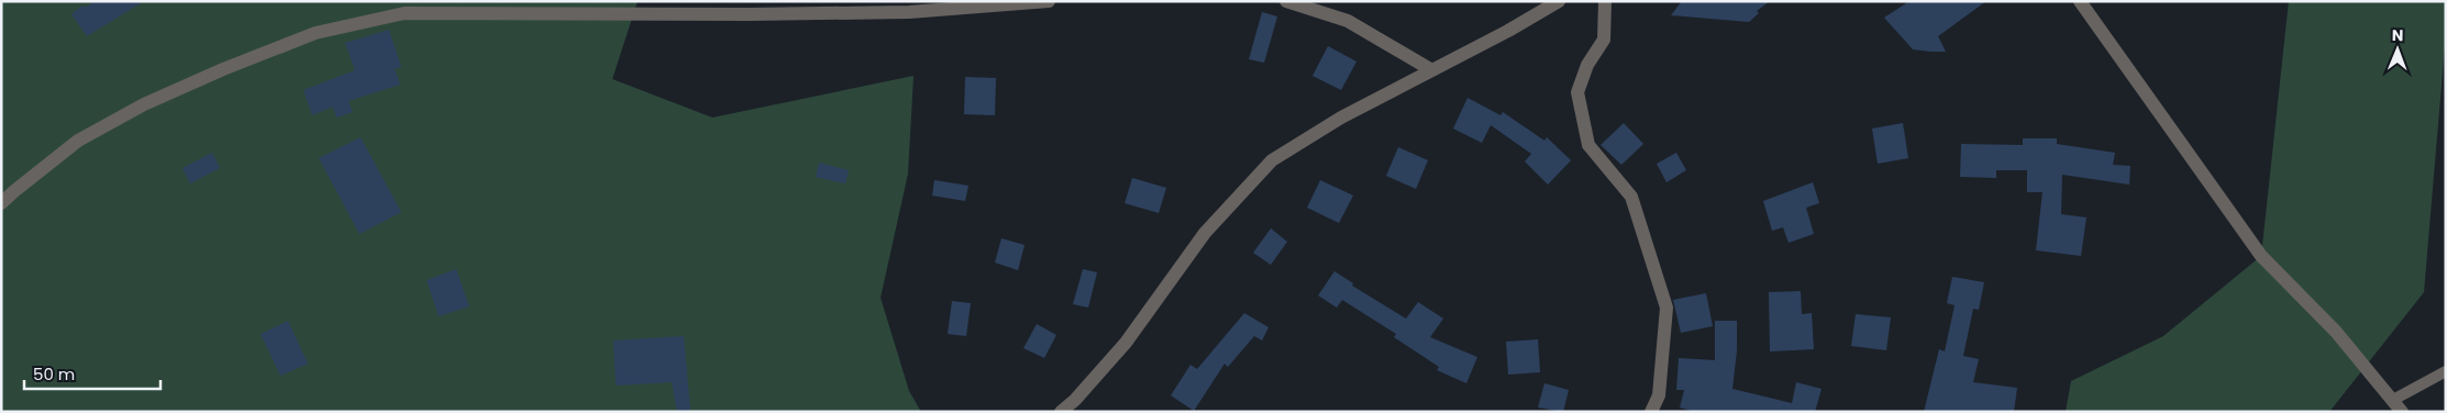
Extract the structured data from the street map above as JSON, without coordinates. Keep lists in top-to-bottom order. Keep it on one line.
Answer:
{"scale_bar":"50 m","north":"top"}
